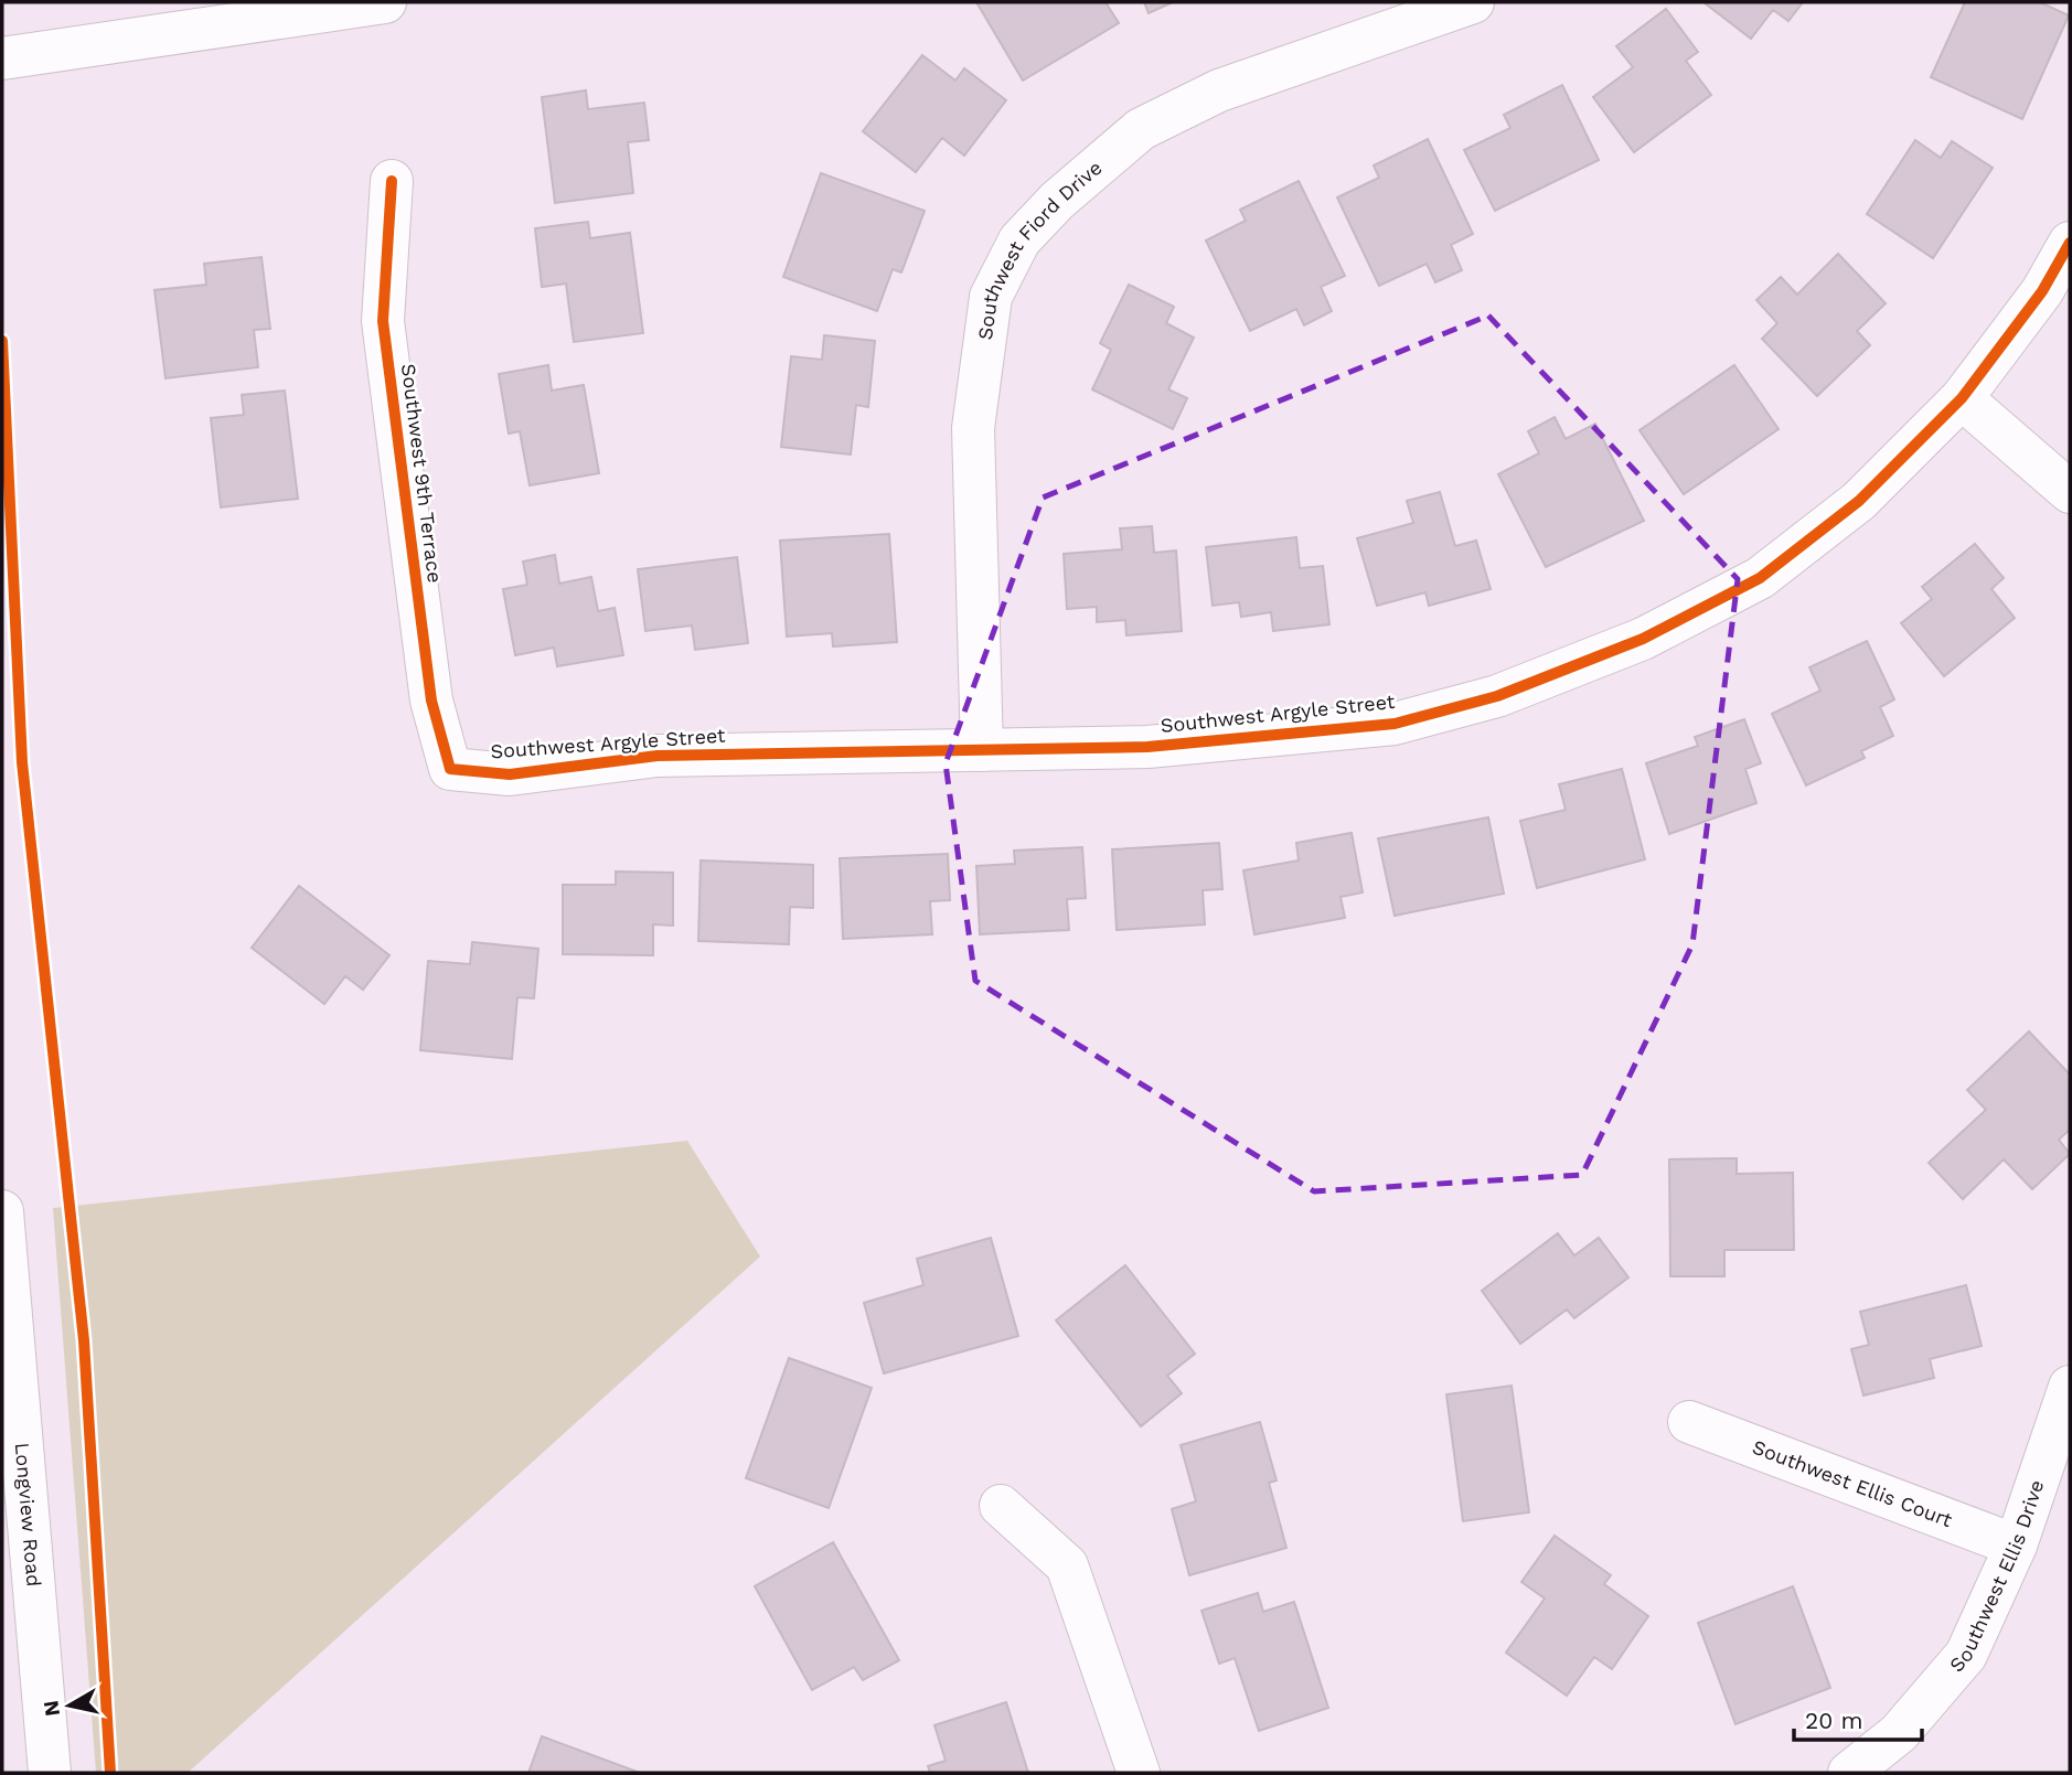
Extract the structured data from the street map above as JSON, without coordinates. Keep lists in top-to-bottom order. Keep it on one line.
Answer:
{"streets":{"street":["Southwest Fiord Drive","Southwest 9th Terrace","Southwest Argyle Street","Southwest Ellis Court","Longview Road","Southwest Ellis Drive"]},"crossings":[["Southwest Fiord Drive","Southwest Argyle Street"],["Southwest 9th Terrace","Southwest Argyle Street"],["Southwest Ellis Court","Southwest Ellis Drive"]],"scale_bar":"20 m","north":"left"}
